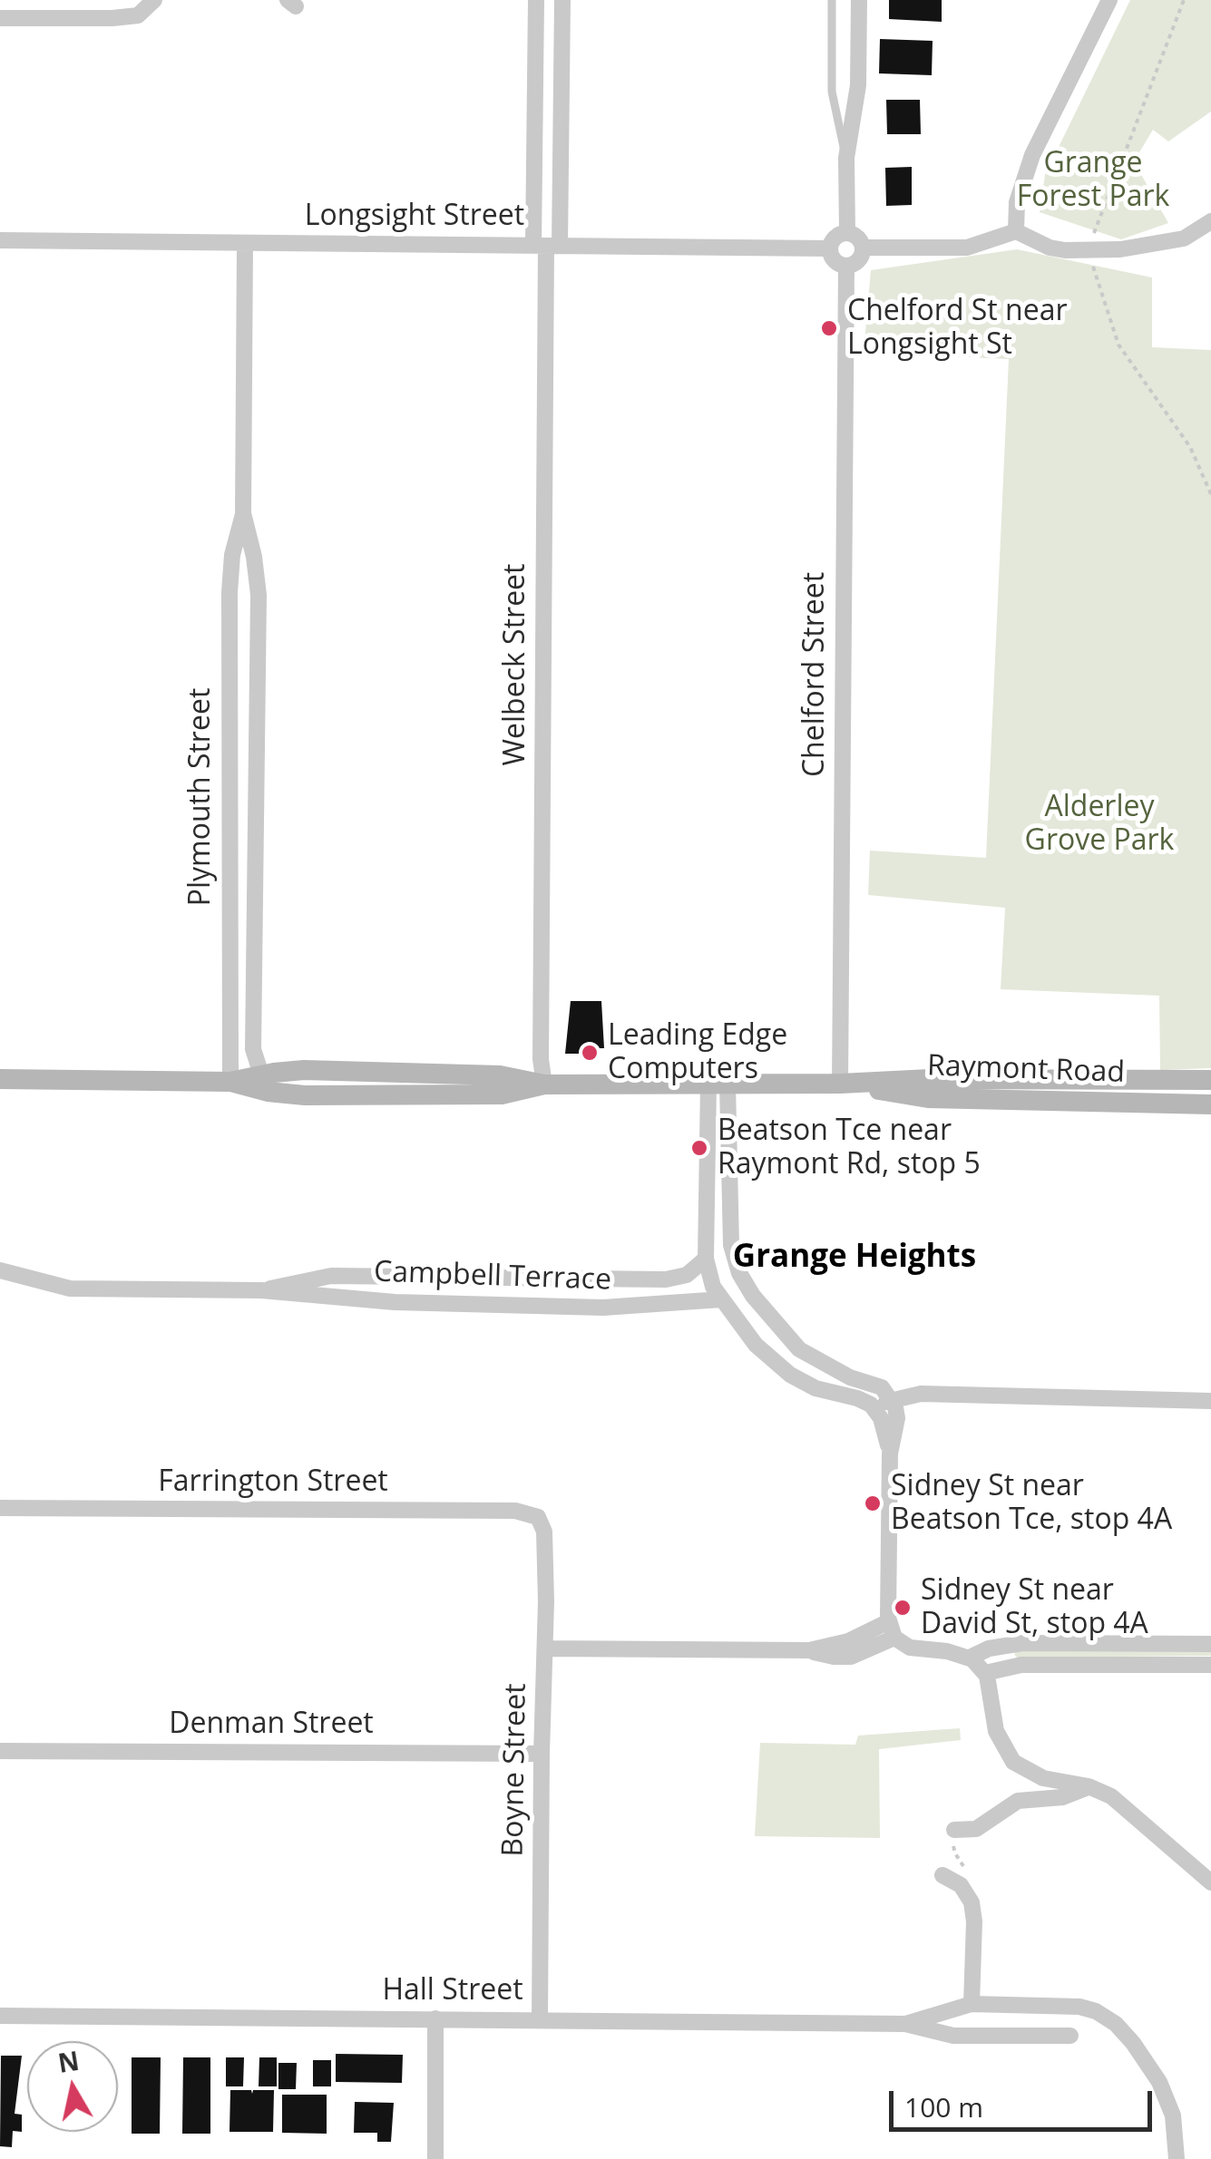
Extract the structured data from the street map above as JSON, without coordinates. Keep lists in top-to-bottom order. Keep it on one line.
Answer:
{"streets":{"main road":["Raymont Road"],"street":["Longsight Street","Welbeck Street","Chelford Street","Plymouth Street","Campbell Terrace","Farrington Street","Denman Street","Boyne Street","Hall Street"]},"crossings":[["Longsight Street","Welbeck Street"],["Longsight Street","Chelford Street"],["Longsight Street","Plymouth Street"],["Welbeck Street","Raymont Road"],["Chelford Street","Raymont Road"],["Plymouth Street","Raymont Road"],["Farrington Street","Boyne Street"],["Denman Street","Boyne Street"],["Boyne Street","Hall Street"]],"districts":["Grange Heights"],"parks":["Grange Forest Park","Alderley Grove Park"],"places":["Chelford St near Longsight St","Leading Edge Computers","Beatson Tce near Raymont Rd, stop 5","Sidney St near Beatson Tce, stop 4A","Sidney St near David St, stop 4A"],"scale_bar":"100 m","north":"top"}
